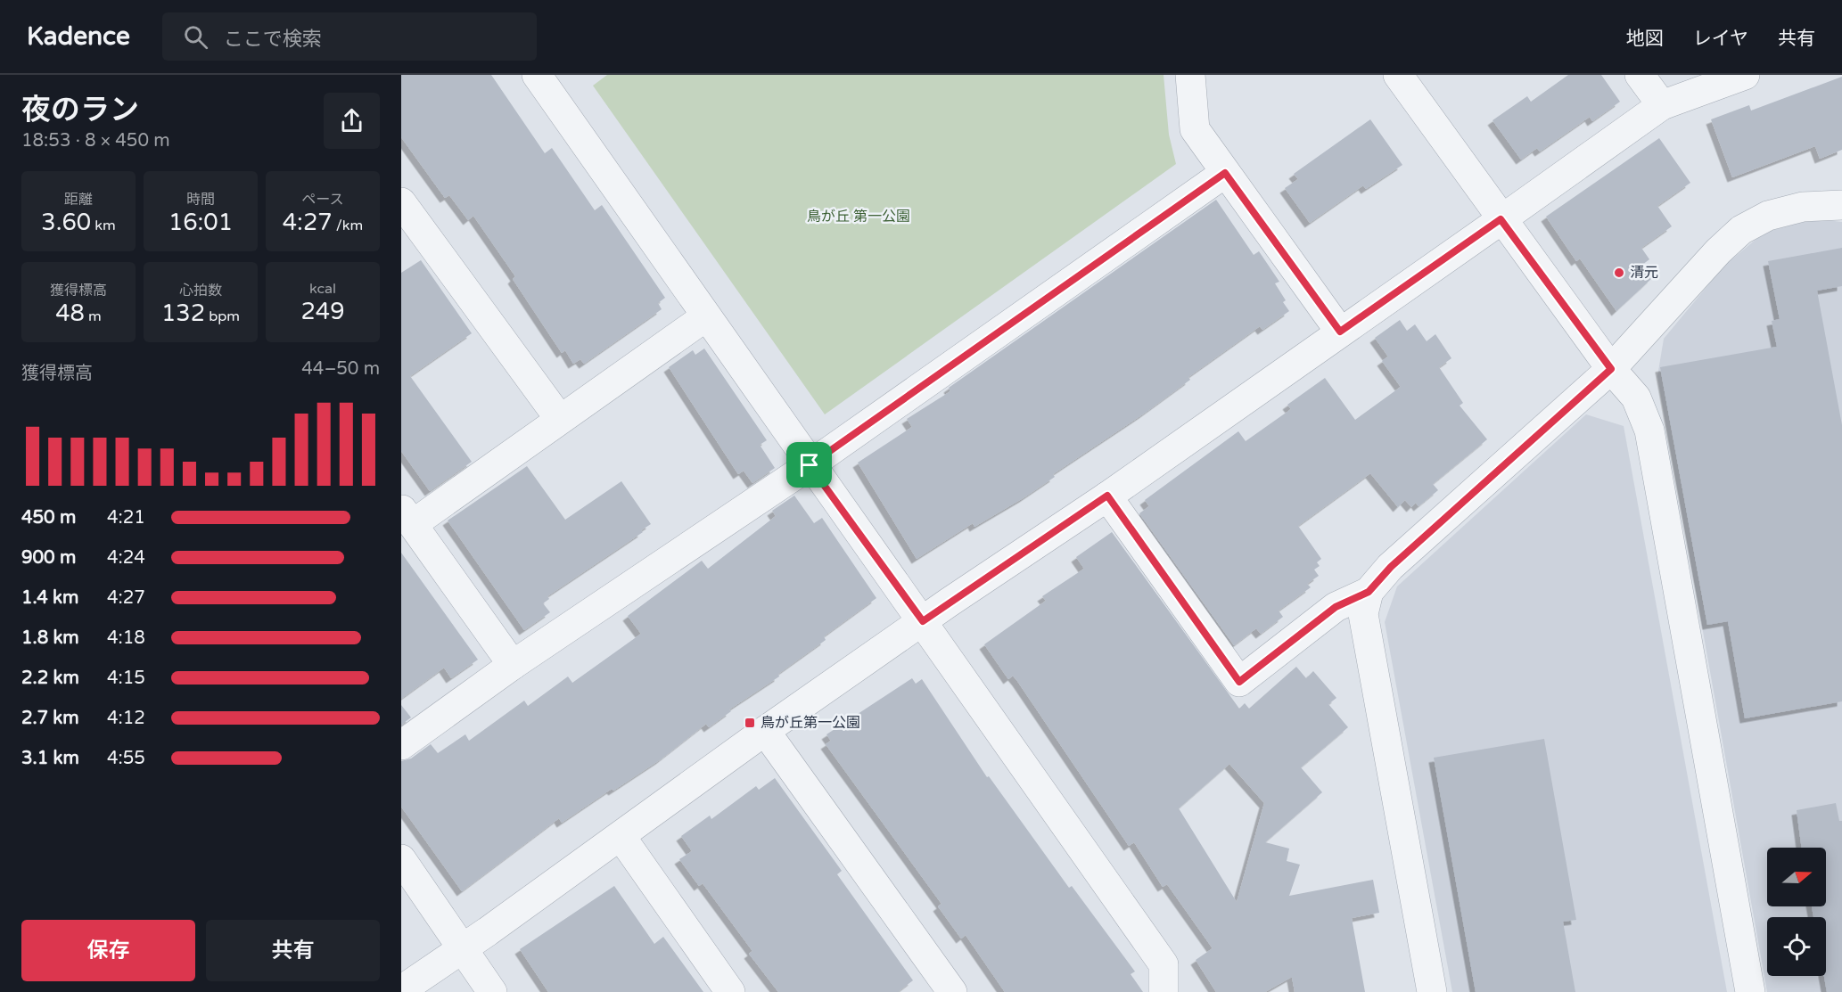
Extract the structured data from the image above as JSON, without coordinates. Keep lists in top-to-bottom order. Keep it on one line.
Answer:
{"parks":["鳥が丘 第一公園"],"places":{"other":["清元"],"transit":["鳥が丘第一公園"]},"north":"right","page":{"header":"Kadence","search":"ここで検索","nav":["地図","レイヤ","共有"],"heading":["夜のラン","18:53 · 8 × 450 m"],"stats":[["距離","3.60 km"],["時間","16:01"],["ペース","4:27 /km"],["獲得標高","48 m"],["心拍数","132 bpm"],["kcal","249"]],"chart":["獲得標高","44–50 m"],"list":[{"name":"450 m","note":"4:21"},{"name":"900 m","note":"4:24"},{"name":"1.4 km","note":"4:27"},{"name":"1.8 km","note":"4:18"},{"name":"2.2 km","note":"4:15"},{"name":"2.7 km","note":"4:12"},{"name":"3.1 km","note":"4:55"}],"buttons":["保存","共有"]}}
